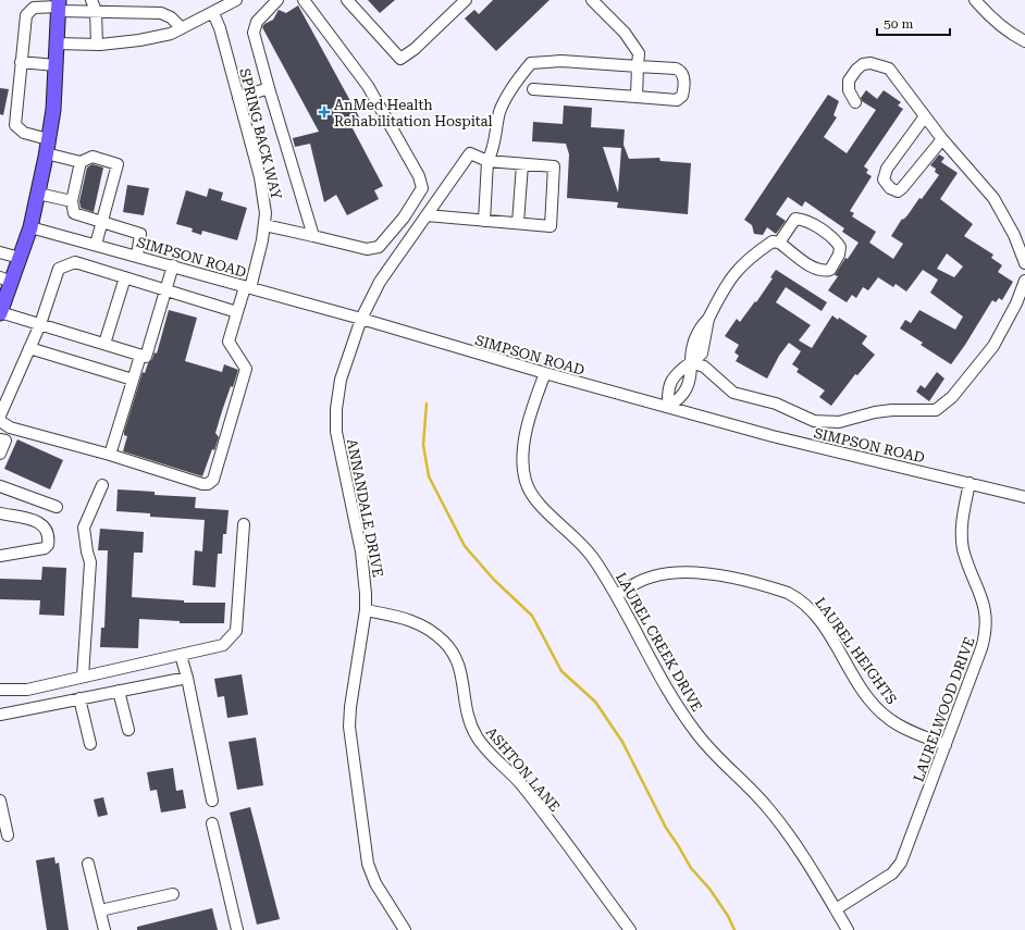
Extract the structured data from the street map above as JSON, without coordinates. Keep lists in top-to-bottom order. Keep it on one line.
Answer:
{"streets":{"street":["SPRING BACK WAY","SIMPSON ROAD","ANNANDALE DRIVE","LAUREL CREEK DRIVE","LAUREL HEIGHTS","LAURELWOOD DRIVE","ASHTON LANE"]},"crossings":[["SPRING BACK WAY","SIMPSON ROAD"],["SIMPSON ROAD","ANNANDALE DRIVE"],["SIMPSON ROAD","LAUREL CREEK DRIVE"],["SIMPSON ROAD","LAURELWOOD DRIVE"],["ANNANDALE DRIVE","ASHTON LANE"],["LAUREL CREEK DRIVE","LAUREL HEIGHTS"],["LAUREL CREEK DRIVE","LAURELWOOD DRIVE"],["LAUREL HEIGHTS","LAURELWOOD DRIVE"]],"places":{"health":["AnMed Health Rehabilitation Hospital"]},"scale_bar":"50 m"}
